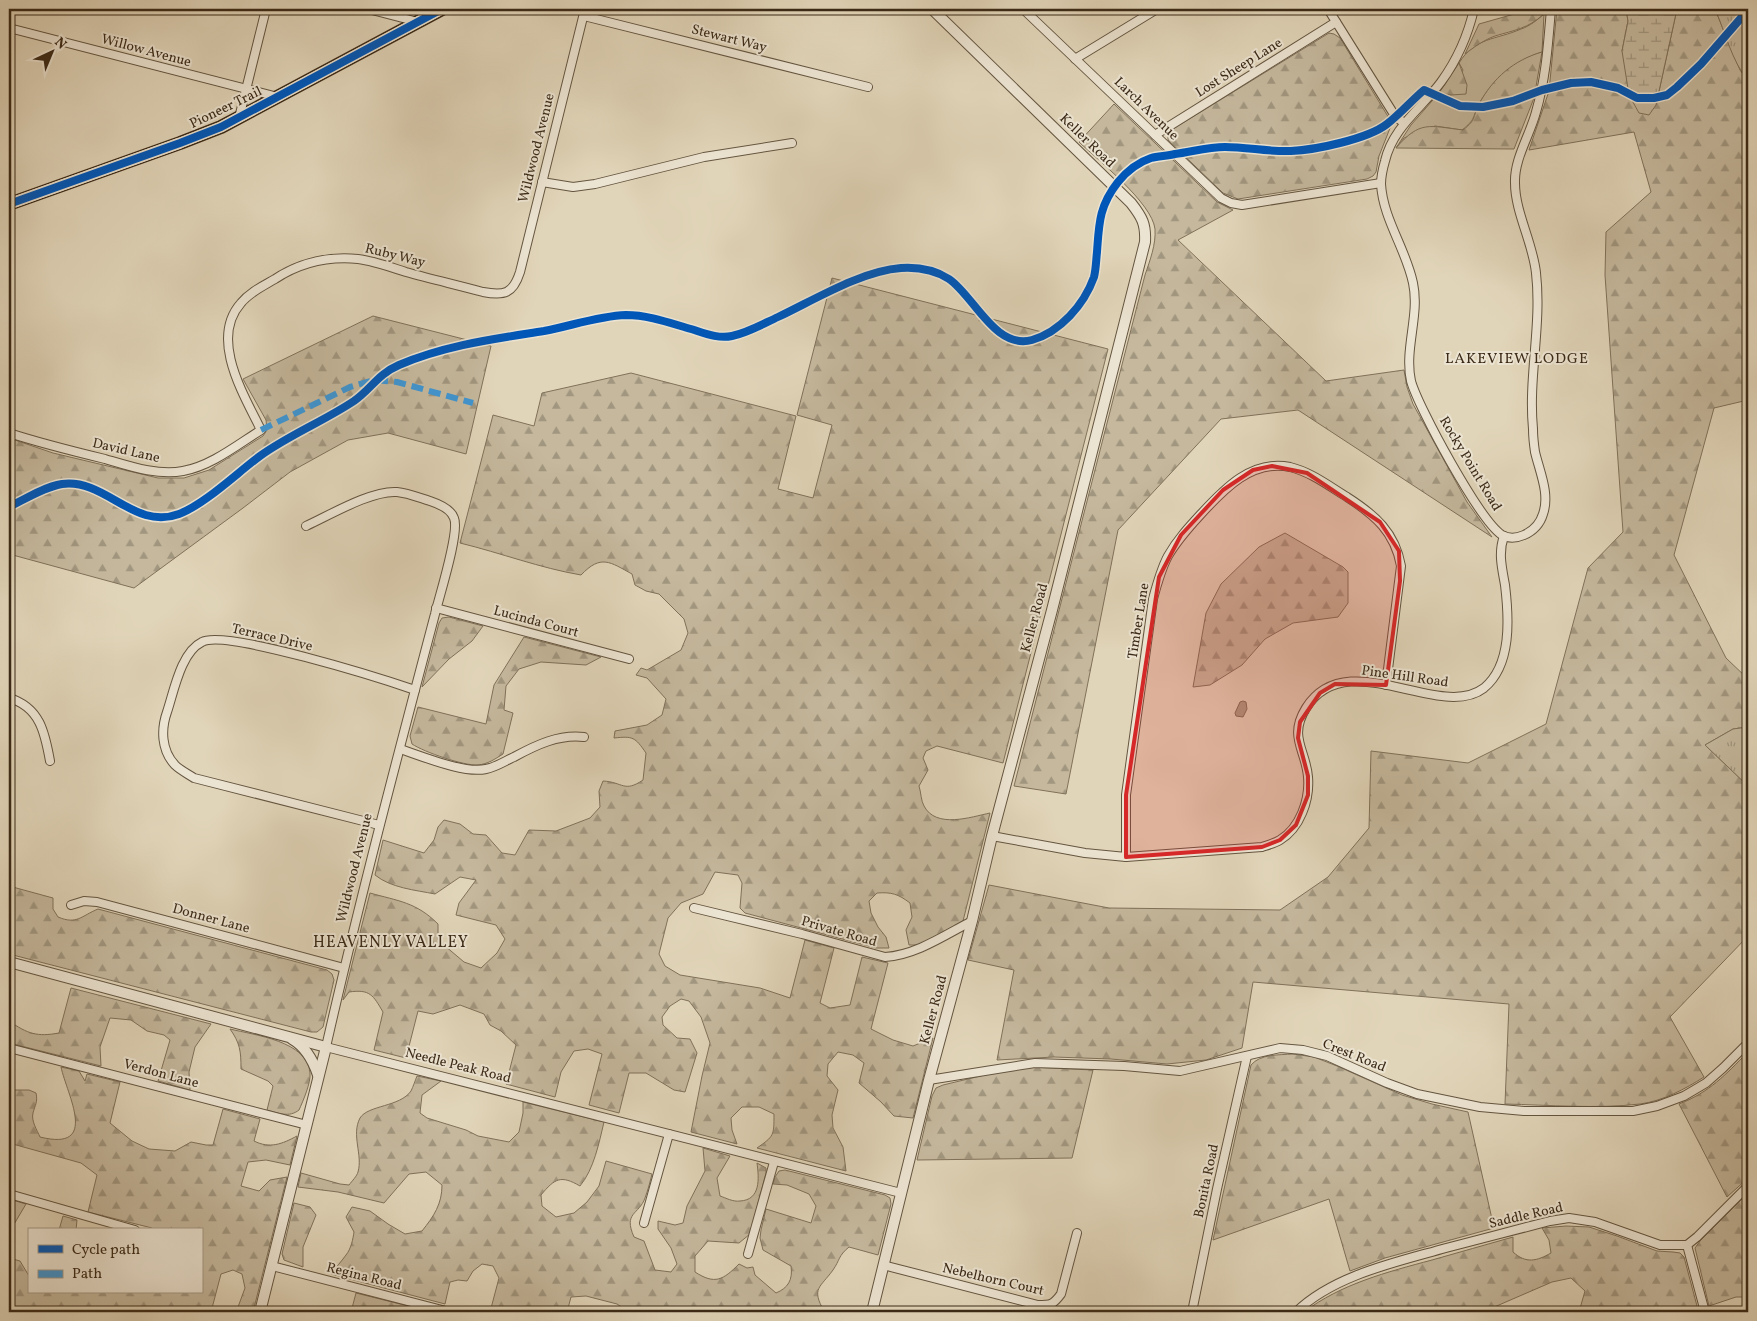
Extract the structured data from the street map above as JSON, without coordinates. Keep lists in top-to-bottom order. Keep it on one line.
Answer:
{"streets":{"main road":["Pioneer Trail"],"street":["Stewart Way","Willow Avenue","Lost Sheep Lane","Larch Avenue","Keller Road","Wildwood Avenue","Ruby Way","David Lane","Rocky Point Road","Timber Lane","Lucinda Court","Terrace Drive","Pine Hill Road","Donner Lane","Private Road","Crest Road","Needle Peak Road","Verdon Lane","Bonita Road","Saddle Road","Regina Road","Nebelhorn Court"]},"crossings":[["Stewart Way","Wildwood Avenue"],["Willow Avenue","Pioneer Trail"],["Lost Sheep Lane","Larch Avenue"],["Larch Avenue","Rocky Point Road"],["Keller Road","Pine Hill Road"],["Keller Road","Private Road"],["Keller Road","Crest Road"],["Keller Road","Needle Peak Road"],["Keller Road","Nebelhorn Court"],["Wildwood Avenue","Ruby Way"],["Wildwood Avenue","Lucinda Court"],["Wildwood Avenue","Terrace Drive"],["Wildwood Avenue","Donner Lane"],["Wildwood Avenue","Needle Peak Road"],["Wildwood Avenue","Verdon Lane"],["Wildwood Avenue","Regina Road"],["Ruby Way","David Lane"],["Rocky Point Road","Pine Hill Road"],["Timber Lane","Pine Hill Road"],["Crest Road","Bonita Road"]],"districts":["LAKEVIEW LODGE","HEAVENLY VALLEY"],"legend":["Cycle path","Path"],"north":"top right"}
